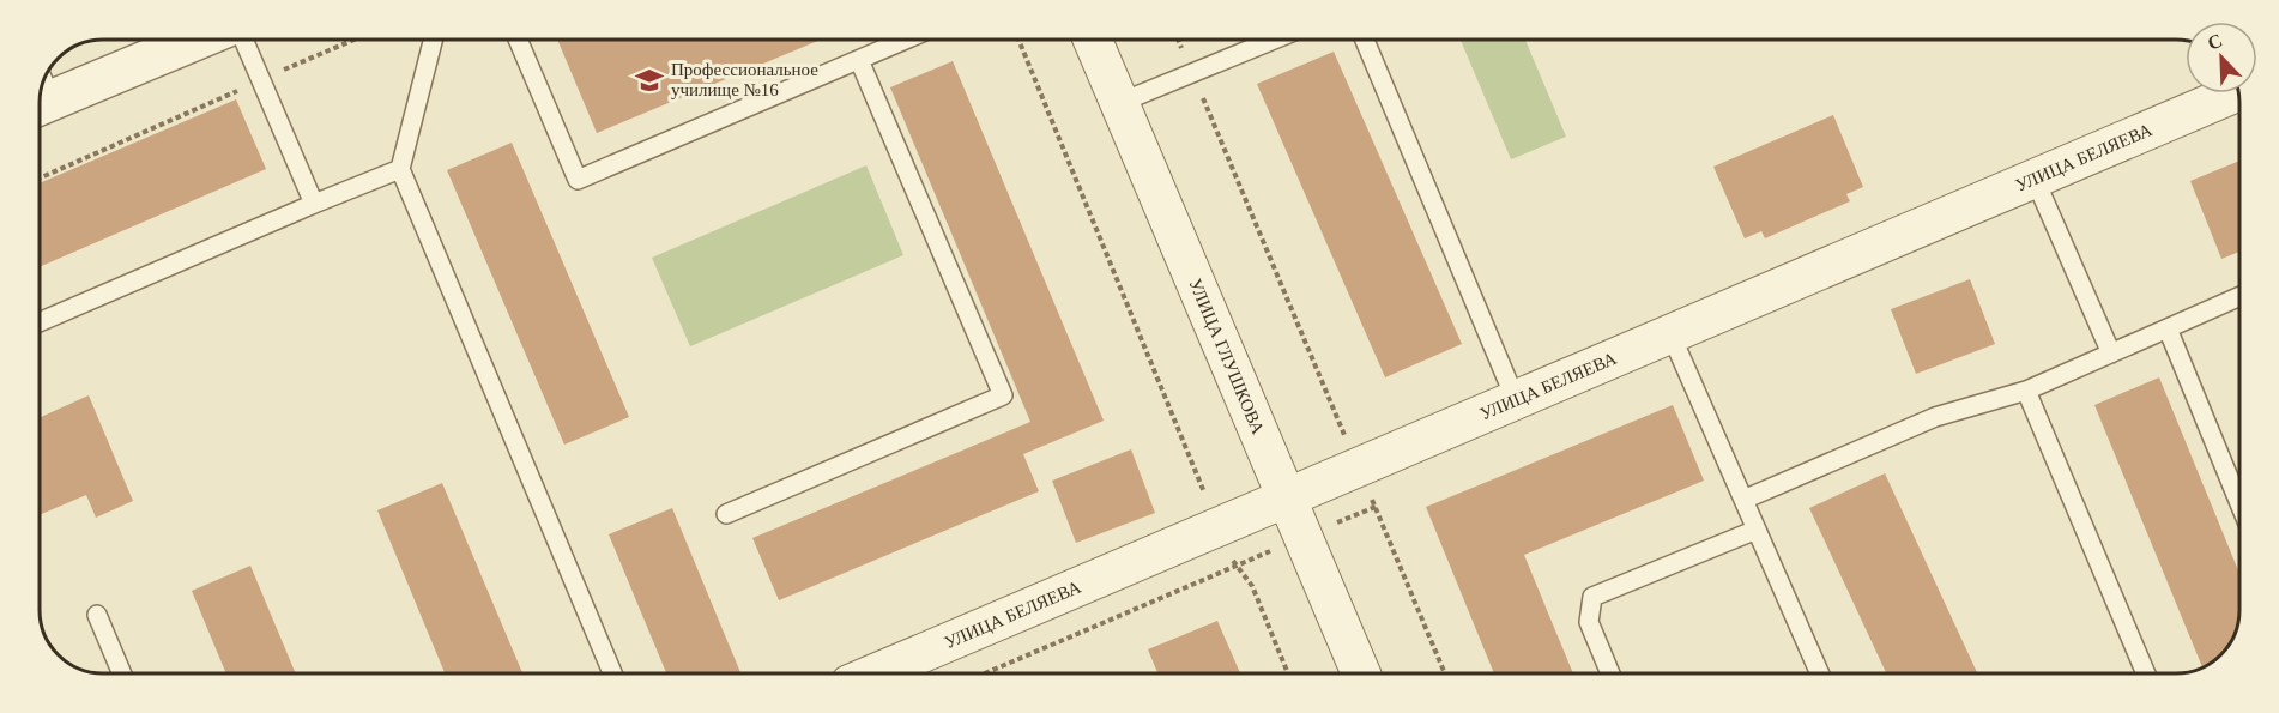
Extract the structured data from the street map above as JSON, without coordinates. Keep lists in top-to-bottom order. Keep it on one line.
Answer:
{"streets":{"street":["УЛИЦА БЕЛЯЕВА","УЛИЦА ГЛУШКОВА"]},"crossings":[["УЛИЦА БЕЛЯЕВА","УЛИЦА ГЛУШКОВА"]],"places":{"school or university":["Профессиональное училище №16"]},"north":"top left"}
